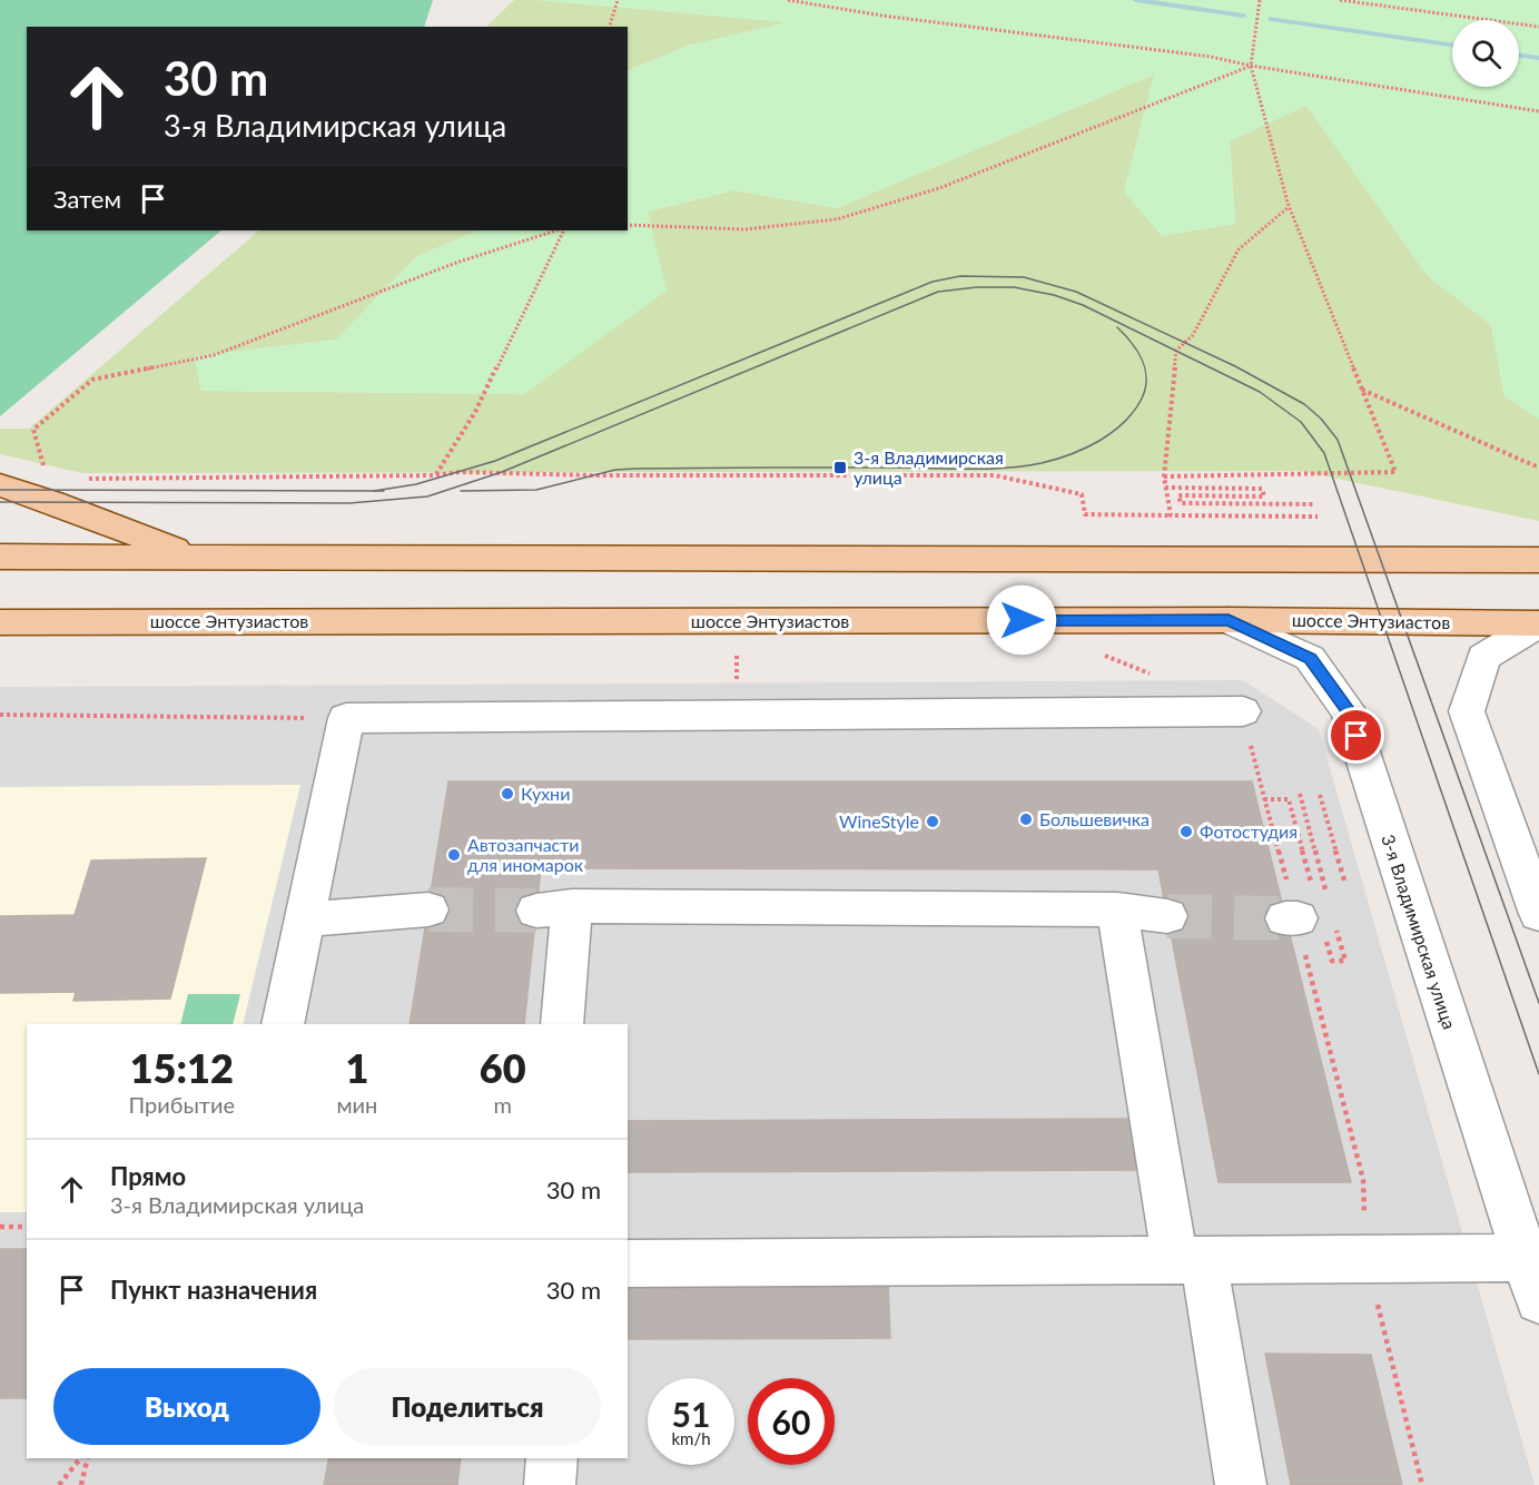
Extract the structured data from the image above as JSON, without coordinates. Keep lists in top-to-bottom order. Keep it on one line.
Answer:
{"streets":{"main road":["шоссе Энтузиастов"],"street":["3-я Владимирская улица"]},"crossings":[["шоссе Энтузиастов","3-я Владимирская улица"]],"places":{"transit":["3-я Владимирская улица"],"other":["Кухни","Большевичка","WineStyle","Фотостудия","Автозапчасти для иномарок"]},"page":{"turn":["30 m","3-я Владимирская улица"],"then":"Затем","eta":["15:12","Прибытие","1","мин","60","m"],"list":[{"name":"Прямо","note":"3-я Владимирская улица","value":"30 m"},{"name":"Пункт назначения","value":"30 m"}],"buttons":["Выход","Поделиться"],"speed":"51 km/h","limit":"60"}}
